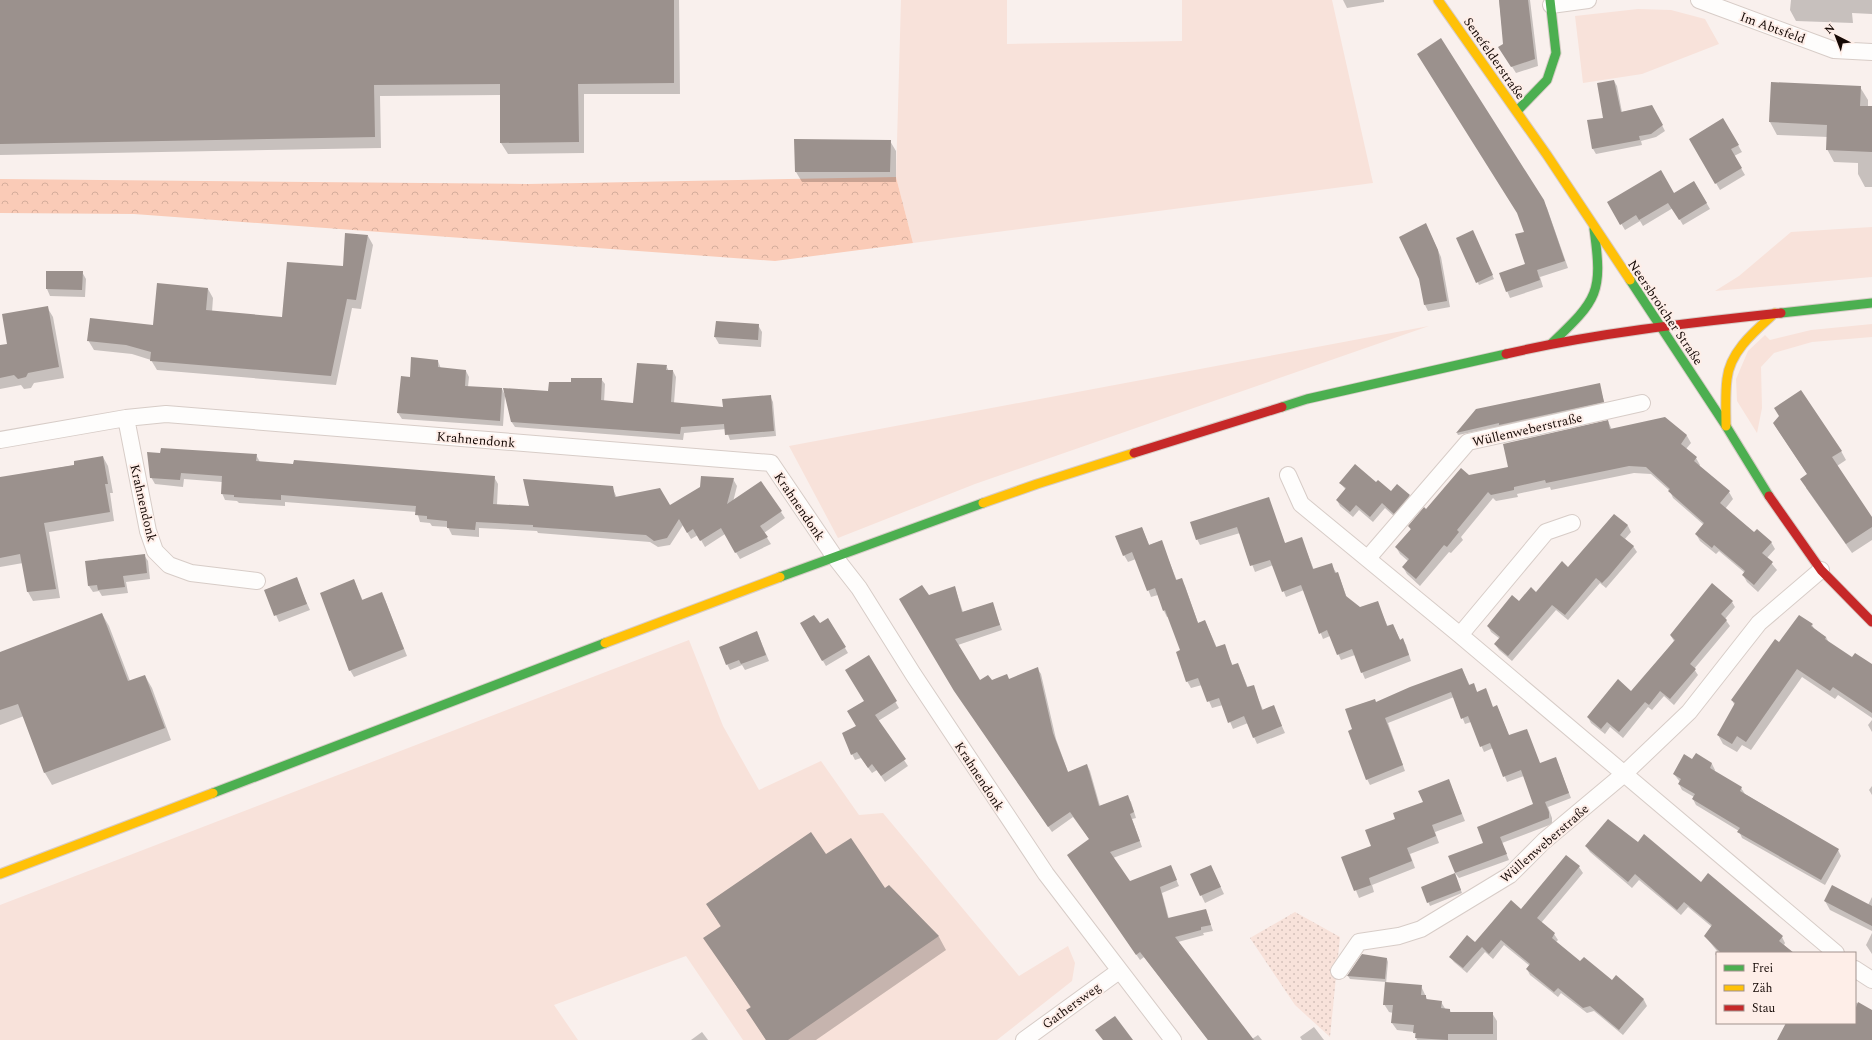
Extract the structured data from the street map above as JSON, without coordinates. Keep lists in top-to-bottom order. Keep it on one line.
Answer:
{"streets":{"main road":["Senefelderstraße","Neersbroicher Straße"],"street":["Im Abtsfeld","Wüllenweberstraße","Krahnendonk","Gathersweg"]},"crossings":[["Senefelderstraße","Neersbroicher Straße"],["Neersbroicher Straße","Wüllenweberstraße"],["Krahnendonk","Gathersweg"]],"legend":["Frei","Zäh","Stau"],"north":"top left"}
